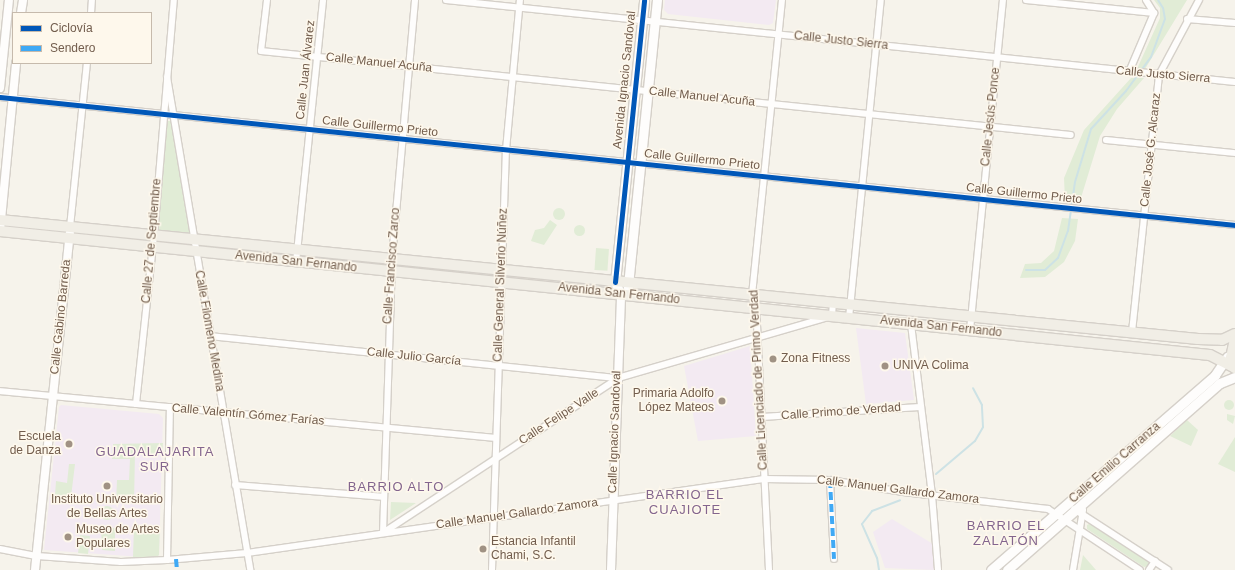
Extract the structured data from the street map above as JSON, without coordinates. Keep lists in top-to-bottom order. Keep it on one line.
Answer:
{"streets":{"main road":["Avenida Ignacio Sandoval","Avenida San Fernando","Calle Emilio Carranza"],"street":["Calle Justo Sierra","Calle Manuel Acuña","Calle Juan Álvarez","Calle Jesús Ponce","Calle Guillermo Prieto","Calle José G. Alcaraz","Calle 27 de Septiembre","Calle Francisco Zarco","Calle General Silverio Núñez","Calle Gabino Barreda","Calle Filomeno Medina","Calle Julio García","Calle Licenciado de Primo Verdad","Calle Primo de Verdad","Calle Valentín Gómez Farías","Calle Felipe Valle","Calle Ignacio Sandoval","Calle Manuel Gallardo Zamora"]},"crossings":[["Calle Justo Sierra","Avenida Ignacio Sandoval"],["Calle Justo Sierra","Calle Jesús Ponce"],["Calle Justo Sierra","Calle José G. Alcaraz"],["Calle Justo Sierra","Calle General Silverio Núñez"],["Calle Justo Sierra","Calle Licenciado de Primo Verdad"],["Calle Manuel Acuña","Calle Juan Álvarez"],["Calle Manuel Acuña","Avenida Ignacio Sandoval"],["Calle Manuel Acuña","Calle Jesús Ponce"],["Calle Manuel Acuña","Calle Francisco Zarco"],["Calle Manuel Acuña","Calle General Silverio Núñez"],["Calle Manuel Acuña","Calle Licenciado de Primo Verdad"],["Calle Juan Álvarez","Calle Guillermo Prieto"],["Calle Juan Álvarez","Avenida San Fernando"],["Avenida Ignacio Sandoval","Calle Guillermo Prieto"],["Avenida Ignacio Sandoval","Avenida San Fernando"],["Avenida Ignacio Sandoval","Calle Ignacio Sandoval"],["Calle Jesús Ponce","Calle Guillermo Prieto"],["Calle Jesús Ponce","Avenida San Fernando"],["Calle Guillermo Prieto","Calle José G. Alcaraz"],["Calle Guillermo Prieto","Calle 27 de Septiembre"],["Calle Guillermo Prieto","Calle Francisco Zarco"],["Calle Guillermo Prieto","Calle General Silverio Núñez"],["Calle Guillermo Prieto","Calle Gabino Barreda"],["Calle Guillermo Prieto","Calle Filomeno Medina"],["Calle Guillermo Prieto","Calle Licenciado de Primo Verdad"],["Calle José G. Alcaraz","Avenida San Fernando"],["Calle 27 de Septiembre","Avenida San Fernando"],["Calle 27 de Septiembre","Calle Filomeno Medina"],["Calle 27 de Septiembre","Calle Valentín Gómez Farías"],["Avenida San Fernando","Calle Francisco Zarco"],["Avenida San Fernando","Calle General Silverio Núñez"],["Avenida San Fernando","Calle Gabino Barreda"],["Avenida San Fernando","Calle Filomeno Medina"],["Avenida San Fernando","Calle Licenciado de Primo Verdad"],["Avenida San Fernando","Calle Felipe Valle"],["Avenida San Fernando","Calle Ignacio Sandoval"],["Avenida San Fernando","Calle Emilio Carranza"],["Calle Francisco Zarco","Calle Julio García"],["Calle Francisco Zarco","Calle Valentín Gómez Farías"],["Calle Francisco Zarco","Calle Felipe Valle"],["Calle Francisco Zarco","Calle Manuel Gallardo Zamora"],["Calle General Silverio Núñez","Calle Julio García"],["Calle General Silverio Núñez","Calle Valentín Gómez Farías"],["Calle General Silverio Núñez","Calle Felipe Valle"],["Calle General Silverio Núñez","Calle Manuel Gallardo Zamora"],["Calle Gabino Barreda","Calle Valentín Gómez Farías"],["Calle Gabino Barreda","Calle Manuel Gallardo Zamora"],["Calle Filomeno Medina","Calle Julio García"],["Calle Filomeno Medina","Calle Valentín Gómez Farías"],["Calle Filomeno Medina","Calle Manuel Gallardo Zamora"],["Calle Julio García","Calle Felipe Valle"],["Calle Julio García","Calle Ignacio Sandoval"],["Calle Licenciado de Primo Verdad","Calle Primo de Verdad"],["Calle Licenciado de Primo Verdad","Calle Felipe Valle"],["Calle Licenciado de Primo Verdad","Calle Manuel Gallardo Zamora"],["Calle Felipe Valle","Calle Ignacio Sandoval"],["Calle Felipe Valle","Calle Manuel Gallardo Zamora"],["Calle Ignacio Sandoval","Calle Manuel Gallardo Zamora"],["Calle Emilio Carranza","Calle Manuel Gallardo Zamora"]],"districts":["GUADALAJARITA SUR","BARRIO ALTO","BARRIO EL CUAJIOTE","BARRIO EL ZALATÓN"],"places":["Zona Fitness","UNIVA Colima","Primaria Adolfo López Mateos","Escuela de Danza","Instituto Universitario de Bellas Artes","Museo de Artes Populares","Estancia Infantil Chami, S.C."],"legend":["Ciclovía","Sendero"]}
